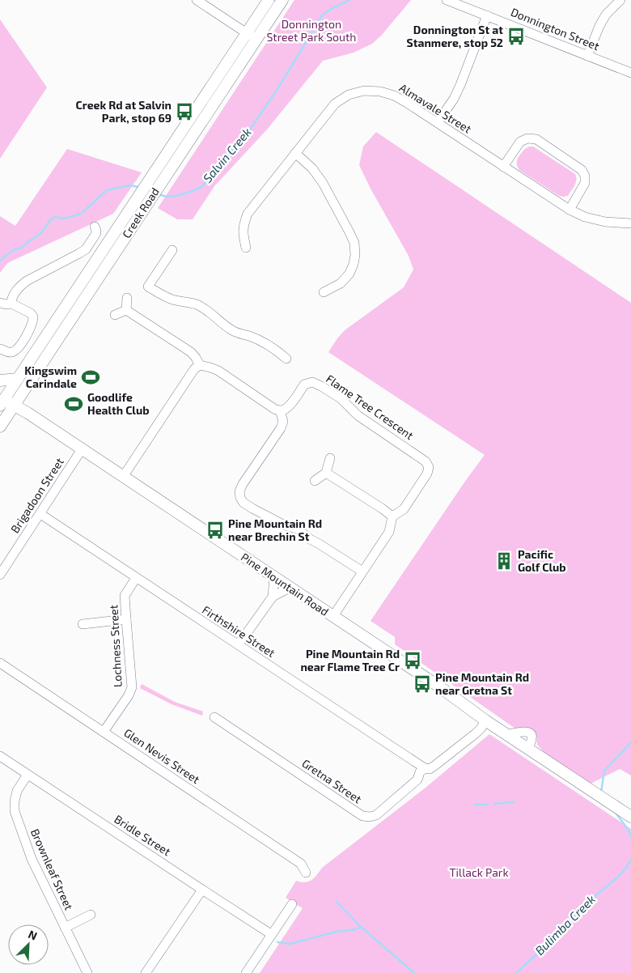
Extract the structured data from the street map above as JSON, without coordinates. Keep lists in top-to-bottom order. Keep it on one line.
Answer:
{"streets":{"main road":["Creek Road","Pine Mountain Road"],"street":["Donnington Street","Almavale Street","Flame Tree Crescent","Brigadoon Street","Firthshire Street","Lochness Street","Glen Nevis Street","Gretna Street","Bridle Street","Brownleaf Street"]},"crossings":[["Creek Road","Pine Mountain Road"],["Brigadoon Street","Pine Mountain Road"],["Brigadoon Street","Firthshire Street"],["Pine Mountain Road","Gretna Street"],["Firthshire Street","Lochness Street"],["Firthshire Street","Gretna Street"],["Lochness Street","Glen Nevis Street"],["Bridle Street","Brownleaf Street"]],"water":["Salvin Creek","Bulimba Creek"],"parks":["Donnington Street Park South","Tillack Park"],"places":{"bus stop":["Donnington St at Stanmere, stop 52","Creek Rd at Salvin Park, stop 69","Pine Mountain Rd near Brechin St","Pine Mountain Rd near Flame Tree Cr","Pine Mountain Rd near Gretna St"],"sports":["Kingswim Carindale","Goodlife Health Club"],"building":["Pacific Golf Club"]},"north":"top right"}
